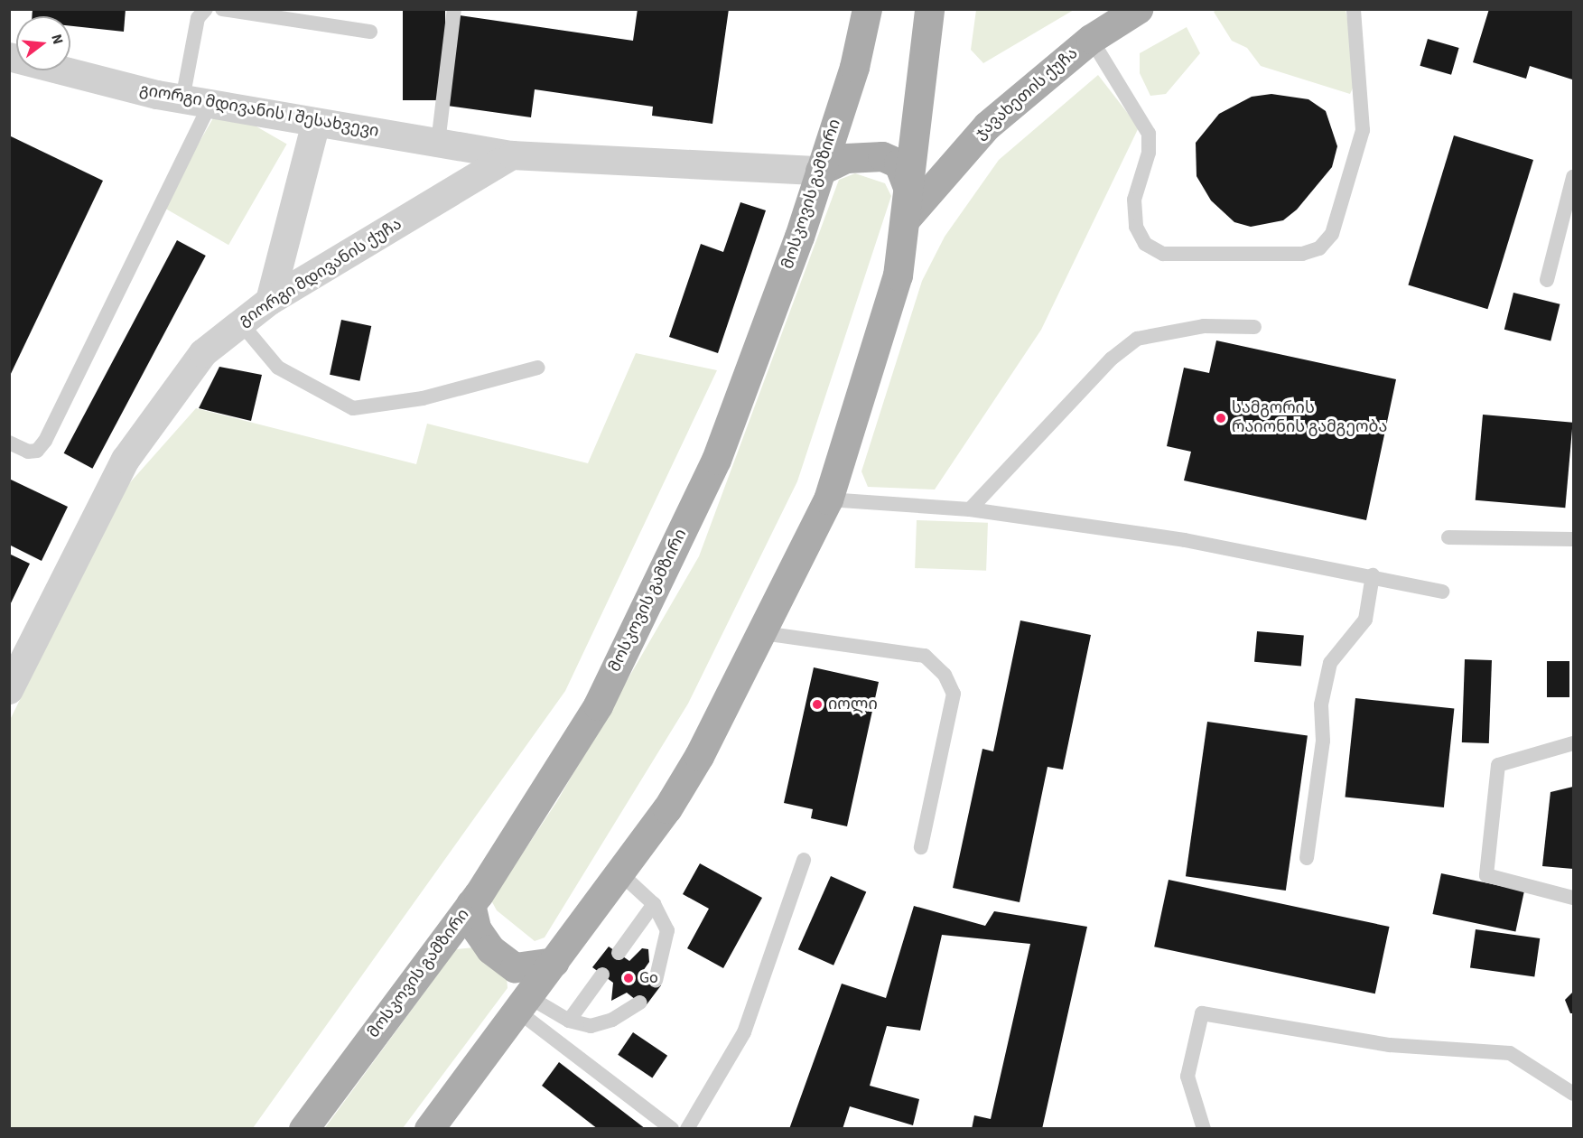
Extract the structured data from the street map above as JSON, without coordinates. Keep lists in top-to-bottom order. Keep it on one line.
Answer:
{"streets":{"main road":["ჯავახეთის ქუჩა","მოსკოვის გამზირი"],"street":["გიორგი მდივანის I შესახვევი","გიორგი მდივანის ქუჩა"]},"crossings":[["გიორგი მდივანის I შესახვევი","გიორგი მდივანის ქუჩა"]],"places":["სამგორის რაიონის გამგეობა","იოლი","Go"],"north":"right"}
